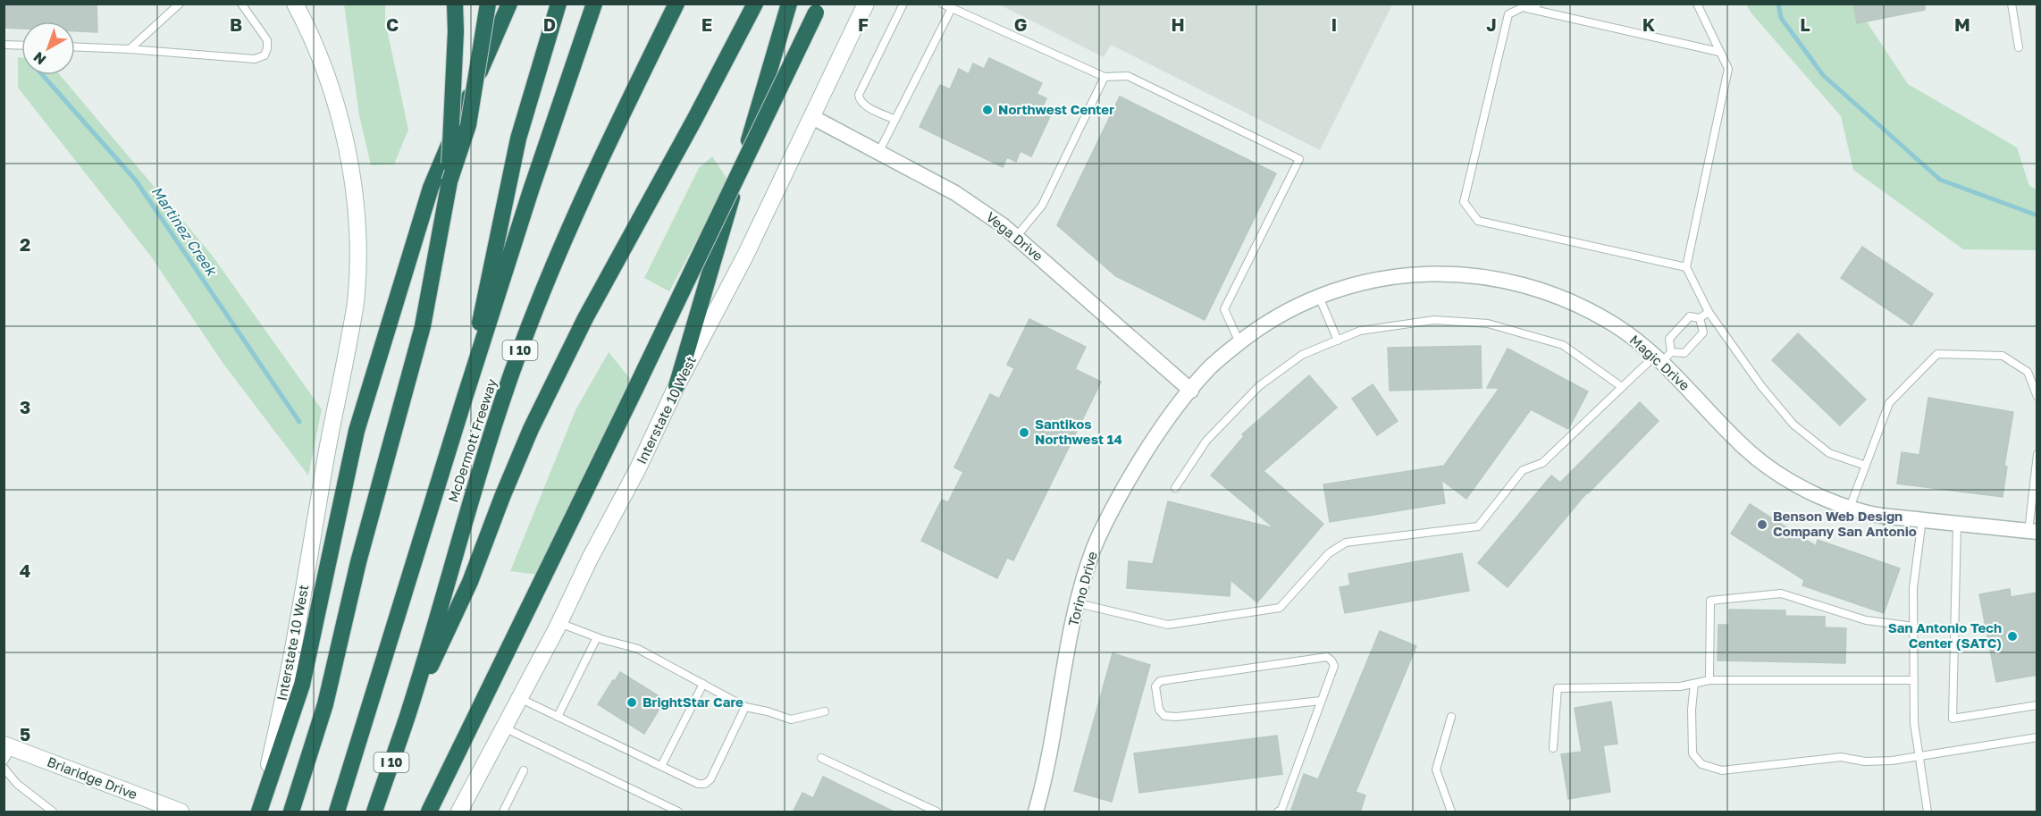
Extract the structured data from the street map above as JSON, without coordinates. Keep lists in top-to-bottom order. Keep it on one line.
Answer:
{"streets":{"highway":["I 10","McDermott Freeway"],"main road":["Interstate 10 West","Briaridge Drive"],"street":["Vega Drive","Magic Drive","Torino Drive"]},"crossings":[["Vega Drive","Magic Drive"],["Vega Drive","Interstate 10 West"],["Vega Drive","Torino Drive"],["Magic Drive","Torino Drive"]],"water":["Martinez Creek"],"places":["Northwest Center","Santikos Northwest 14","Benson Web Design Company San Antonio","San Antonio Tech Center (SATC)","BrightStar Care"],"north":"bottom left","grid":{"columns":["B","C","D","E","F","G","H","I","J","K","L","M"],"rows":["2","3","4","5"]}}
